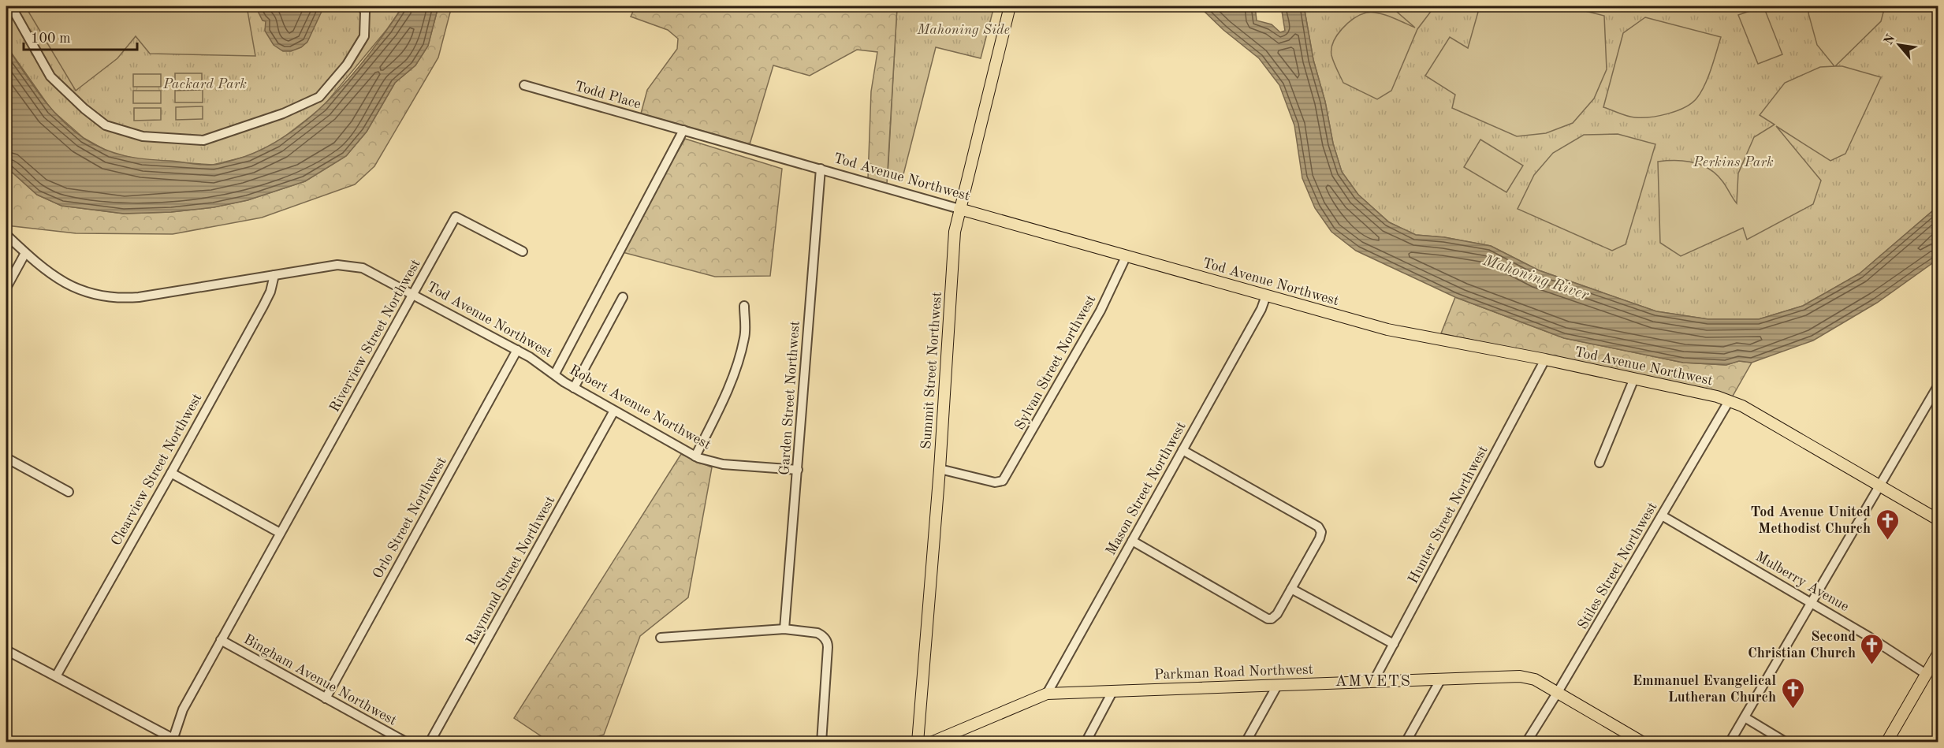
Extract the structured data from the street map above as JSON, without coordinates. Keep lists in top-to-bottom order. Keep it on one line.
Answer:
{"streets":{"main road":["Tod Avenue Northwest","Summit Street Northwest","Parkman Road Northwest"],"street":["Todd Place","Riverview Street Northwest","Sylvan Street Northwest","Garden Street Northwest","Robert Avenue Northwest","Clearview Street Northwest","Mason Street Northwest","Hunter Street Northwest","Orlo Street Northwest","Stiles Street Northwest","Raymond Street Northwest","Mulberry Avenue","Bingham Avenue Northwest"]},"crossings":[["Todd Place","Tod Avenue Northwest"],["Tod Avenue Northwest","Riverview Street Northwest"],["Tod Avenue Northwest","Sylvan Street Northwest"],["Tod Avenue Northwest","Summit Street Northwest"],["Tod Avenue Northwest","Garden Street Northwest"],["Tod Avenue Northwest","Robert Avenue Northwest"],["Tod Avenue Northwest","Clearview Street Northwest"],["Tod Avenue Northwest","Mason Street Northwest"],["Tod Avenue Northwest","Hunter Street Northwest"],["Tod Avenue Northwest","Orlo Street Northwest"],["Tod Avenue Northwest","Stiles Street Northwest"],["Riverview Street Northwest","Bingham Avenue Northwest"],["Sylvan Street Northwest","Summit Street Northwest"],["Garden Street Northwest","Robert Avenue Northwest"],["Robert Avenue Northwest","Raymond Street Northwest"],["Mason Street Northwest","Parkman Road Northwest"],["Hunter Street Northwest","Parkman Road Northwest"],["Orlo Street Northwest","Bingham Avenue Northwest"],["Stiles Street Northwest","Mulberry Avenue"],["Stiles Street Northwest","Parkman Road Northwest"]],"districts":["AMVETS"],"water":["Mahoning River"],"parks":["Mahoning Side","Packard Park","Perkins Park"],"places":{"church":["Tod Avenue United Methodist Church","Second Christian Church","Emmanuel Evangelical Lutheran Church"]},"scale_bar":"100 m","north":"top left"}
